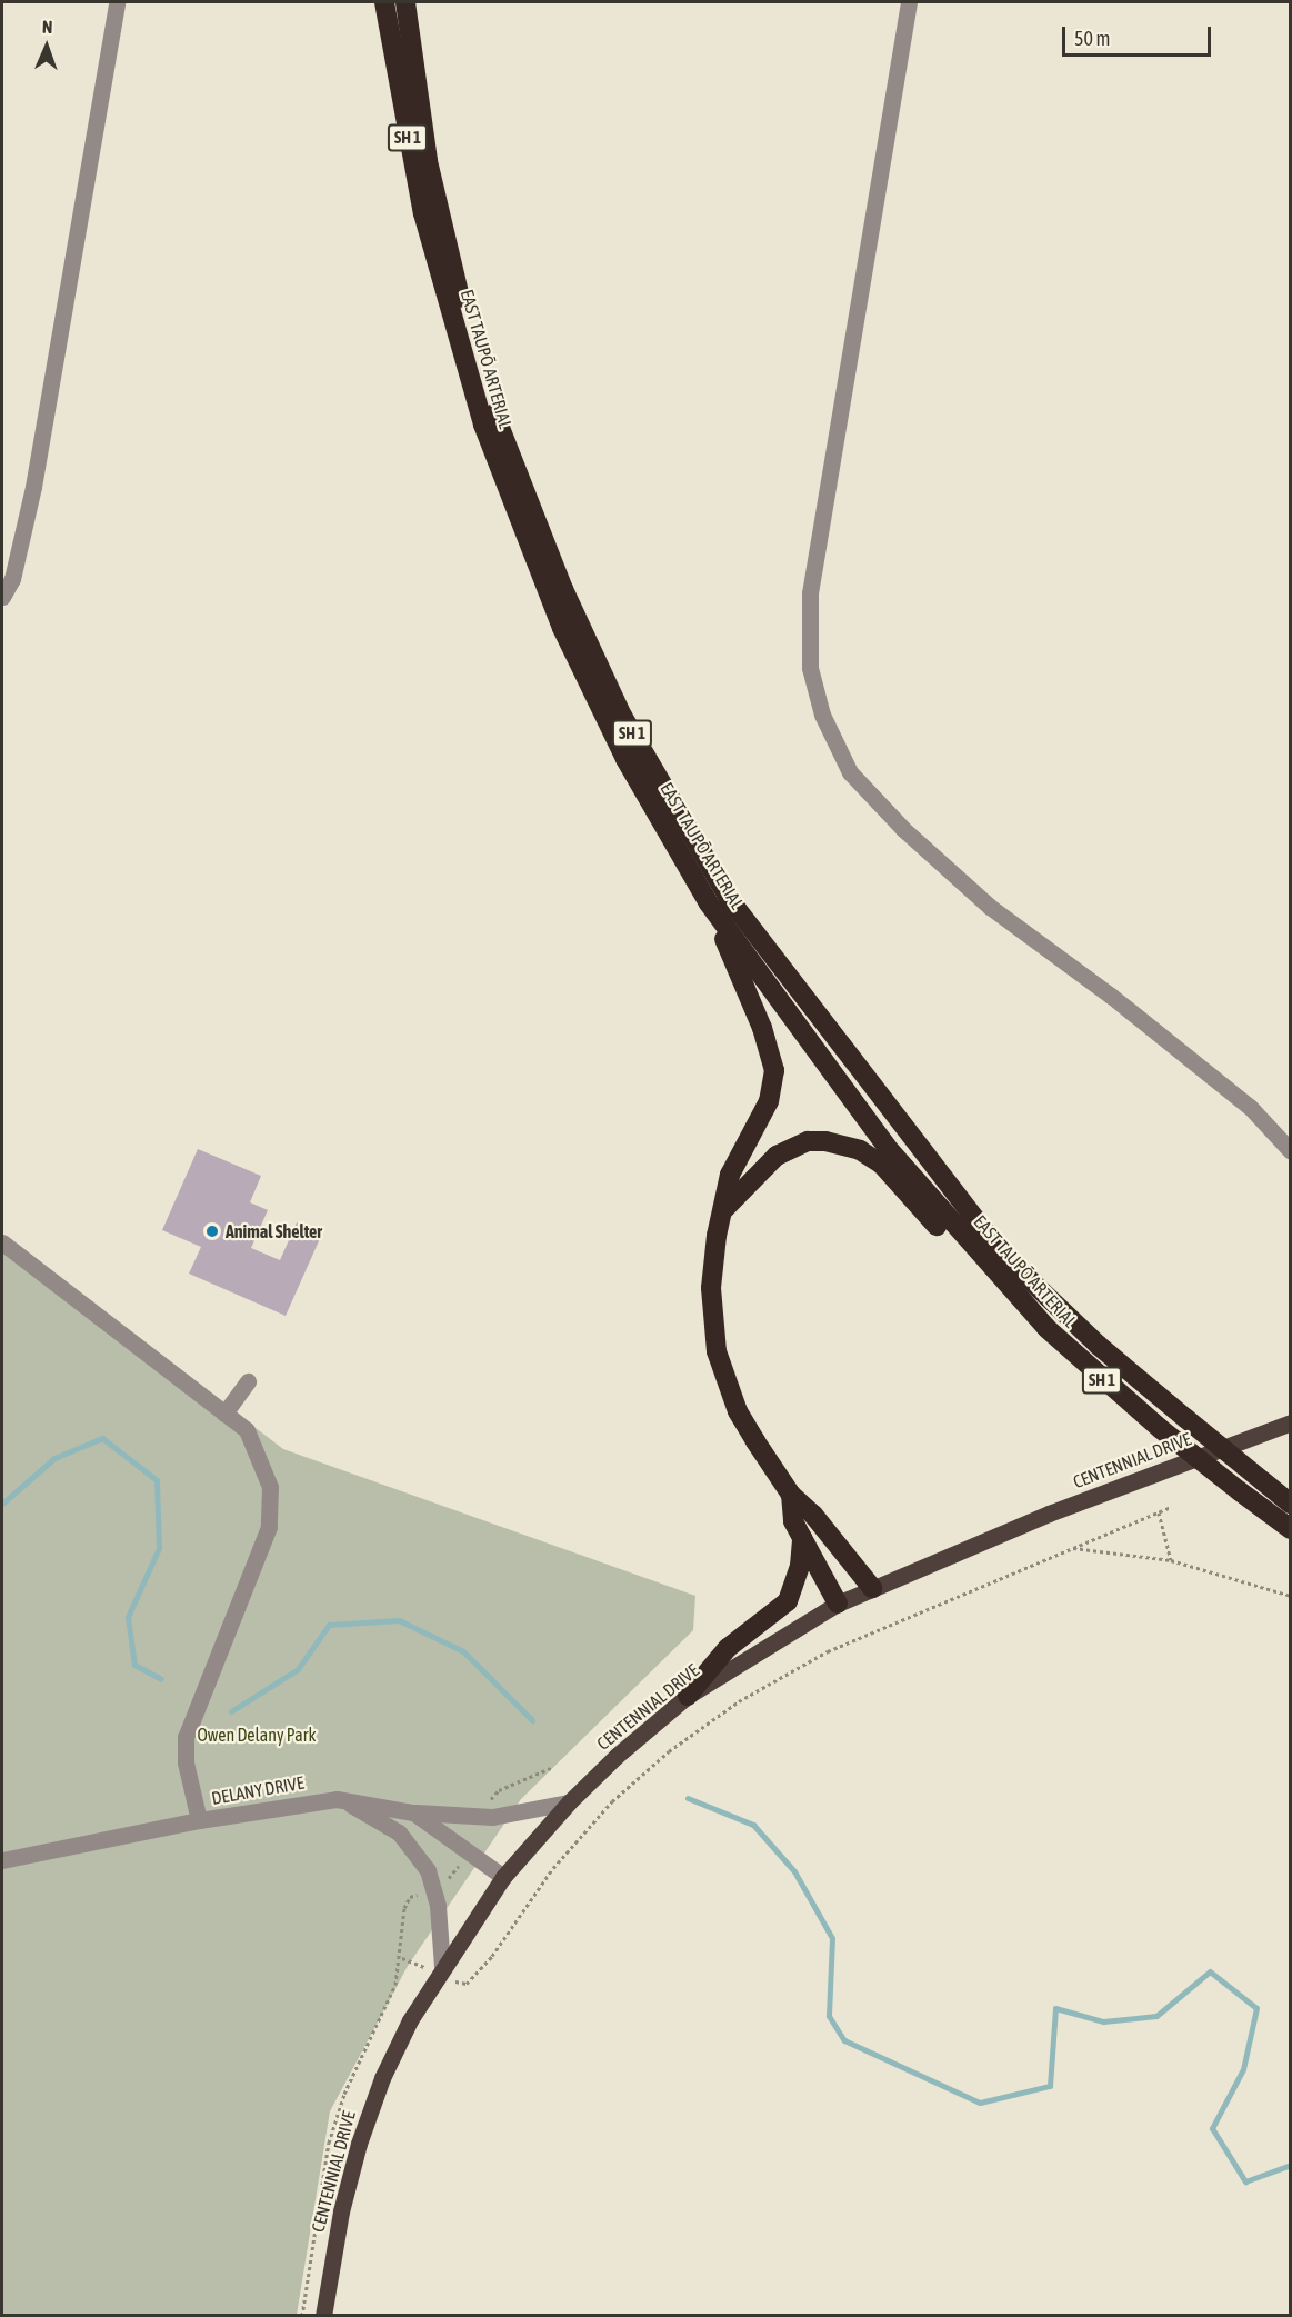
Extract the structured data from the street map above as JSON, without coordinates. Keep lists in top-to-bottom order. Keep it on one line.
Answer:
{"streets":{"highway":["SH 1","EAST TAUPŌ ARTERIAL"],"main road":["CENTENNIAL DRIVE"],"street":["DELANY DRIVE"]},"crossings":[["CENTENNIAL DRIVE","DELANY DRIVE"]],"parks":["Owen Delany Park"],"places":["Animal Shelter"],"scale_bar":"50 m","north":"top"}
